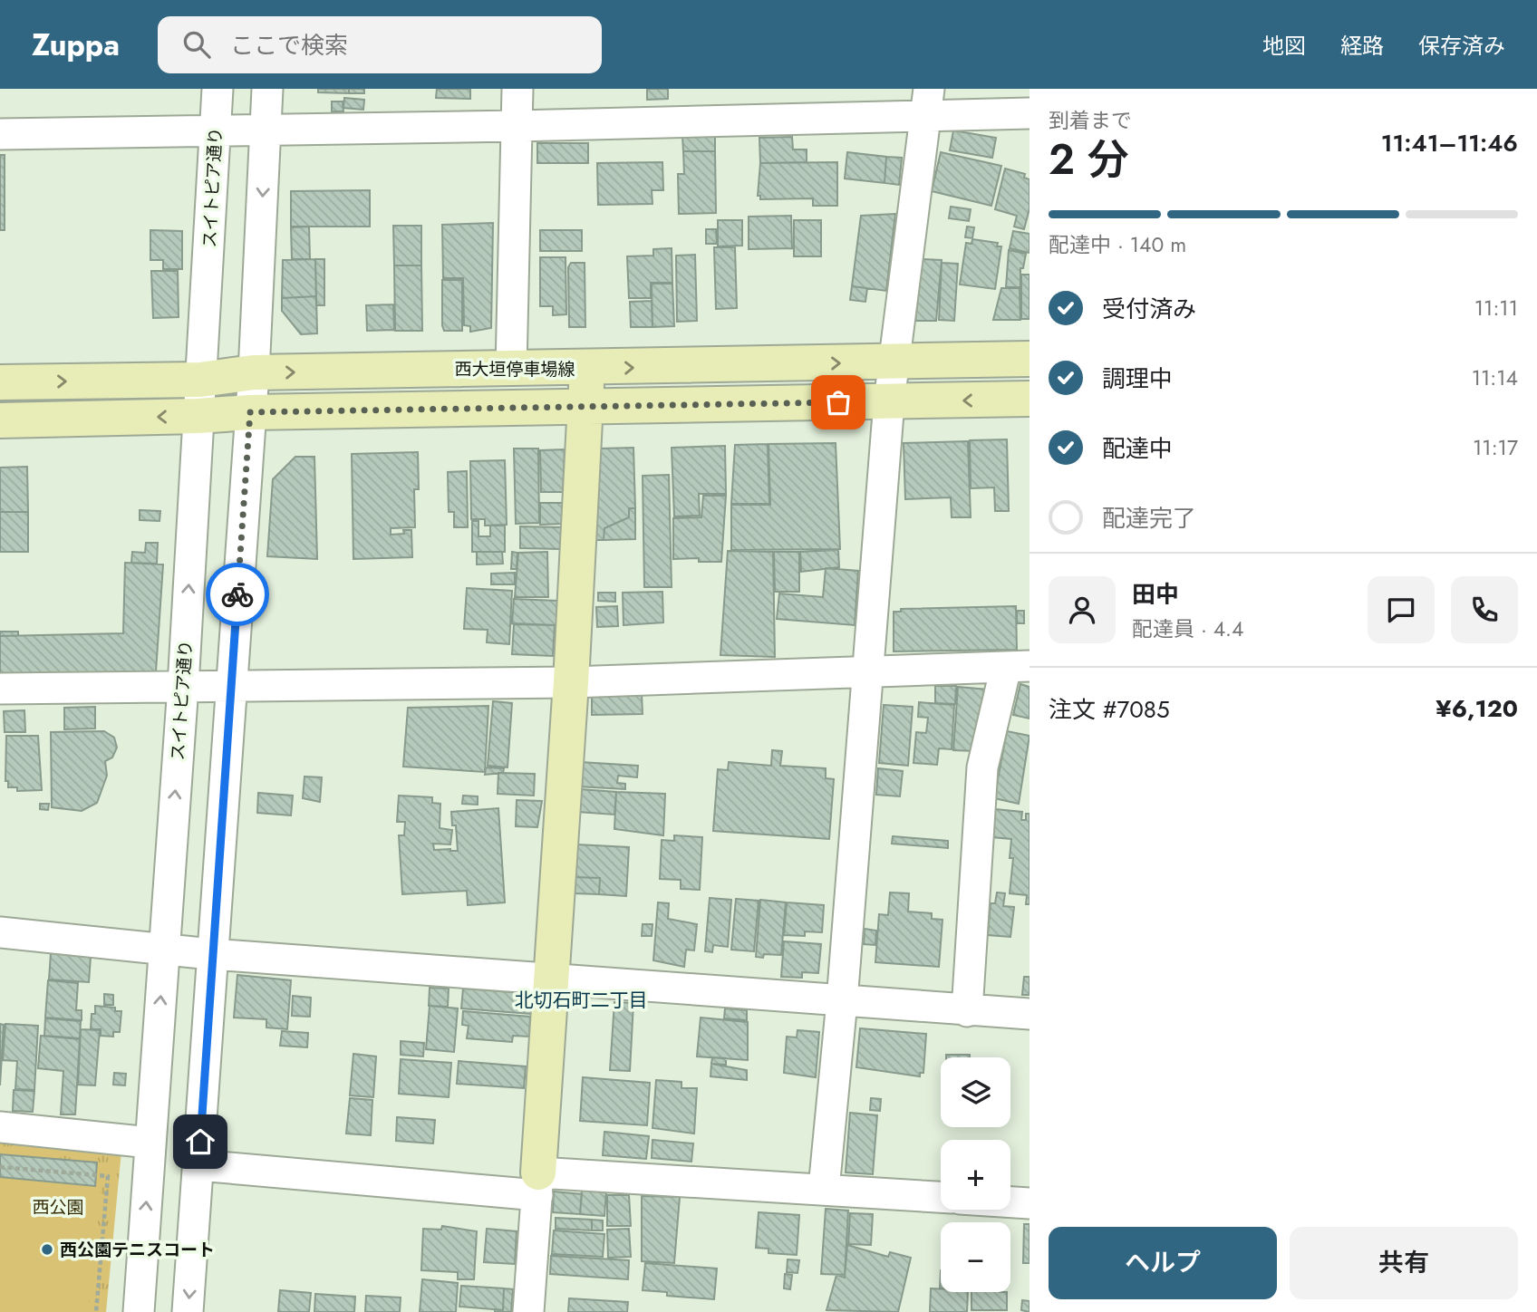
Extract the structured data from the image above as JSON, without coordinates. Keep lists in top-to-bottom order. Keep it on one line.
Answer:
{"streets":{"main road":["西大垣停車場線"],"street":["スイトピア通り"]},"crossings":[["スイトピア通り","西大垣停車場線"]],"districts":["北切石町二丁目"],"parks":["西公園"],"places":["西公園テニスコート"],"page":{"header":"Zuppa","search":"ここで検索","nav":["地図","経路","保存済み"],"heading":["2 分","到着まで","11:41–11:46"],"panel":["田中","配達員 · 4.4","注文 #7085","¥6,120"],"bar":"配達中 · 140 m","list":[["受付済み","11:11"],["調理中","11:14"],["配達中","11:17"],"配達完了"],"map_buttons":["+","−"],"buttons":["ヘルプ","共有"]}}
